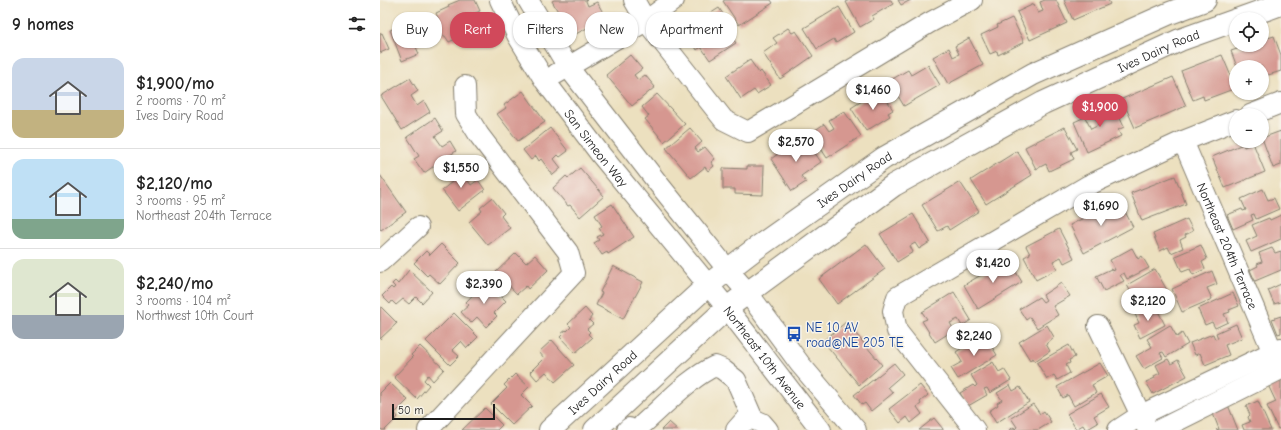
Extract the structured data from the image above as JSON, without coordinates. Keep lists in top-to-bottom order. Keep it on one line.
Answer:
{"streets":{"main road":["Ives Dairy Road"],"street":["San Simeon Way","Northeast 204th Terrace","Northeast 10th Avenue"]},"crossings":[["Ives Dairy Road","San Simeon Way"],["Ives Dairy Road","Northeast 10th Avenue"],["San Simeon Way","Northeast 10th Avenue"]],"places":{"bus stop":["NE 10 AV road@NE 205 TE"]},"scale_bar":"50 m","page":{"heading":"9 homes","map_buttons":["+","−"],"chip":["Buy","Rent","Filters","New","Apartment"],"list":[{"name":"$1,900/mo","note":"2 rooms · 70 m² · Ives Dairy Road"},{"name":"$2,120/mo","note":"3 rooms · 95 m² · Northeast 204th Terrace"},{"name":"$2,240/mo","note":"3 rooms · 104 m² · Northwest 10th Court"}],"price":["$1,460","$1,900","$2,570","$1,550","$1,690","$1,420","$2,390","$2,120","$2,240"],"scale":"50 m"}}
